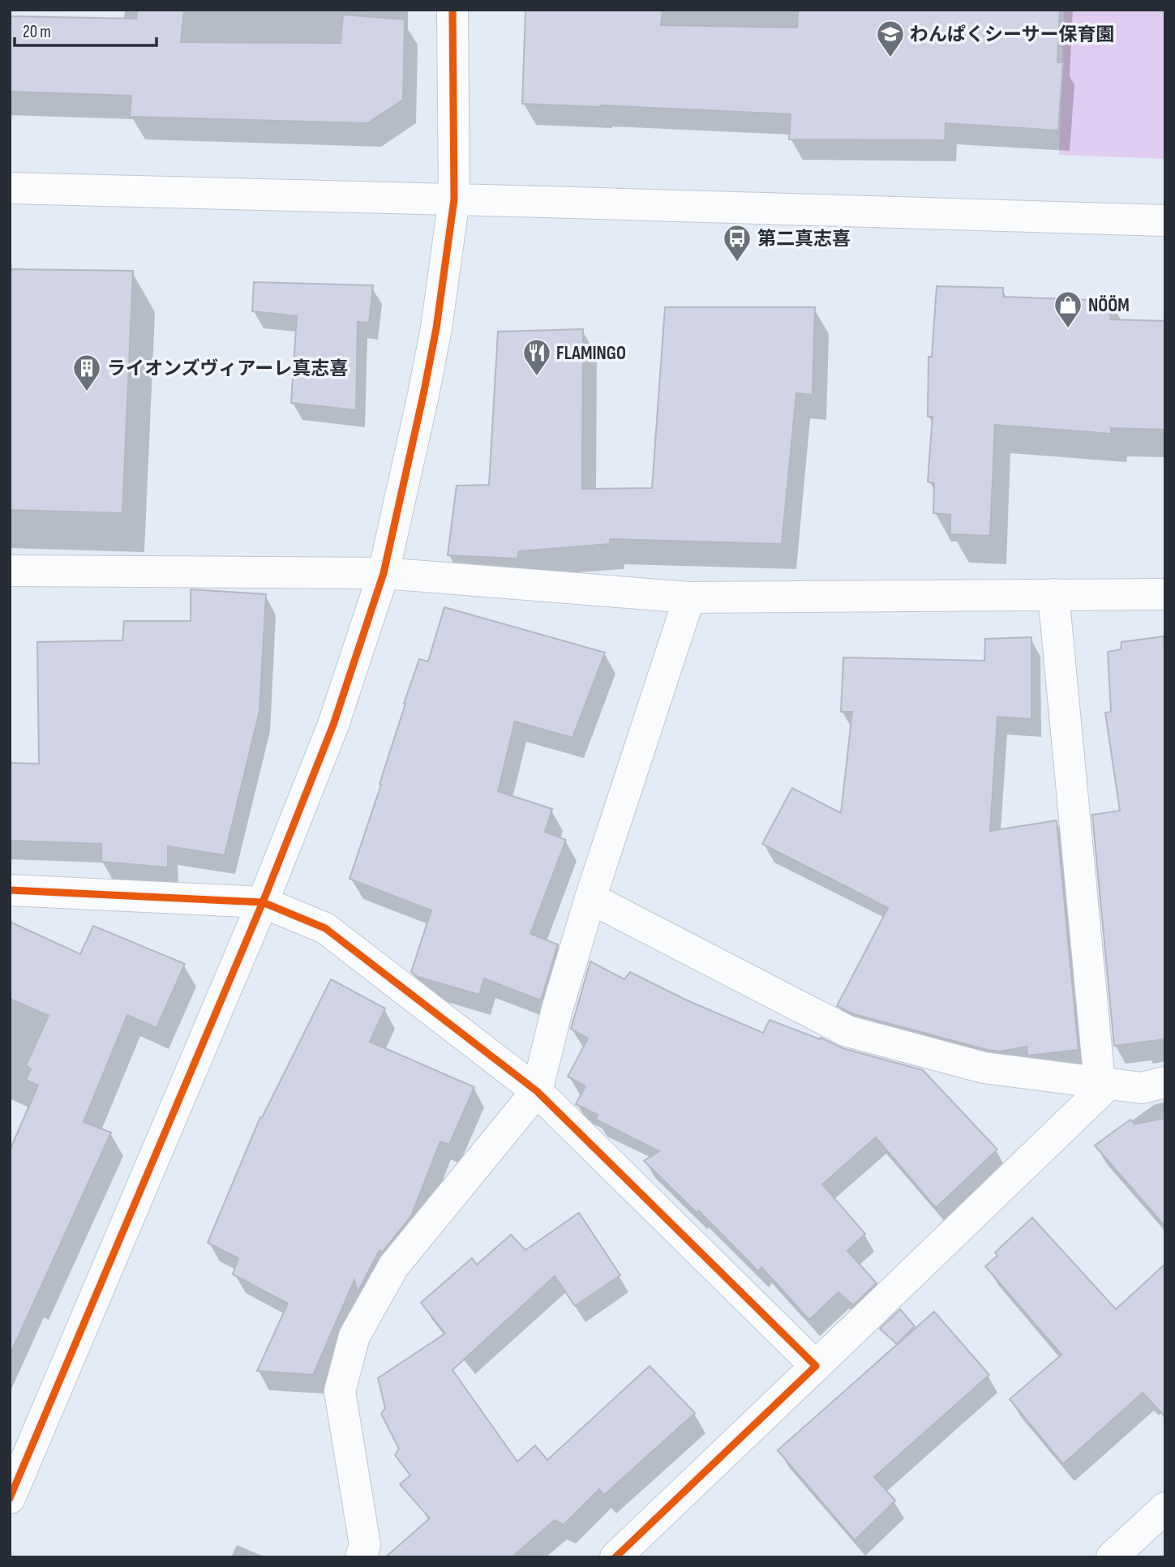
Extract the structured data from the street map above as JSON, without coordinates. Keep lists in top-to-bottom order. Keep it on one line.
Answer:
{"places":{"school or university":["わんぱくシーサー保育園"],"bus stop":["第二真志喜"],"shop":["NÖÖM"],"restaurant":["FLAMINGO"],"building":["ライオンズヴィアーレ真志喜"]},"scale_bar":"20 m"}
